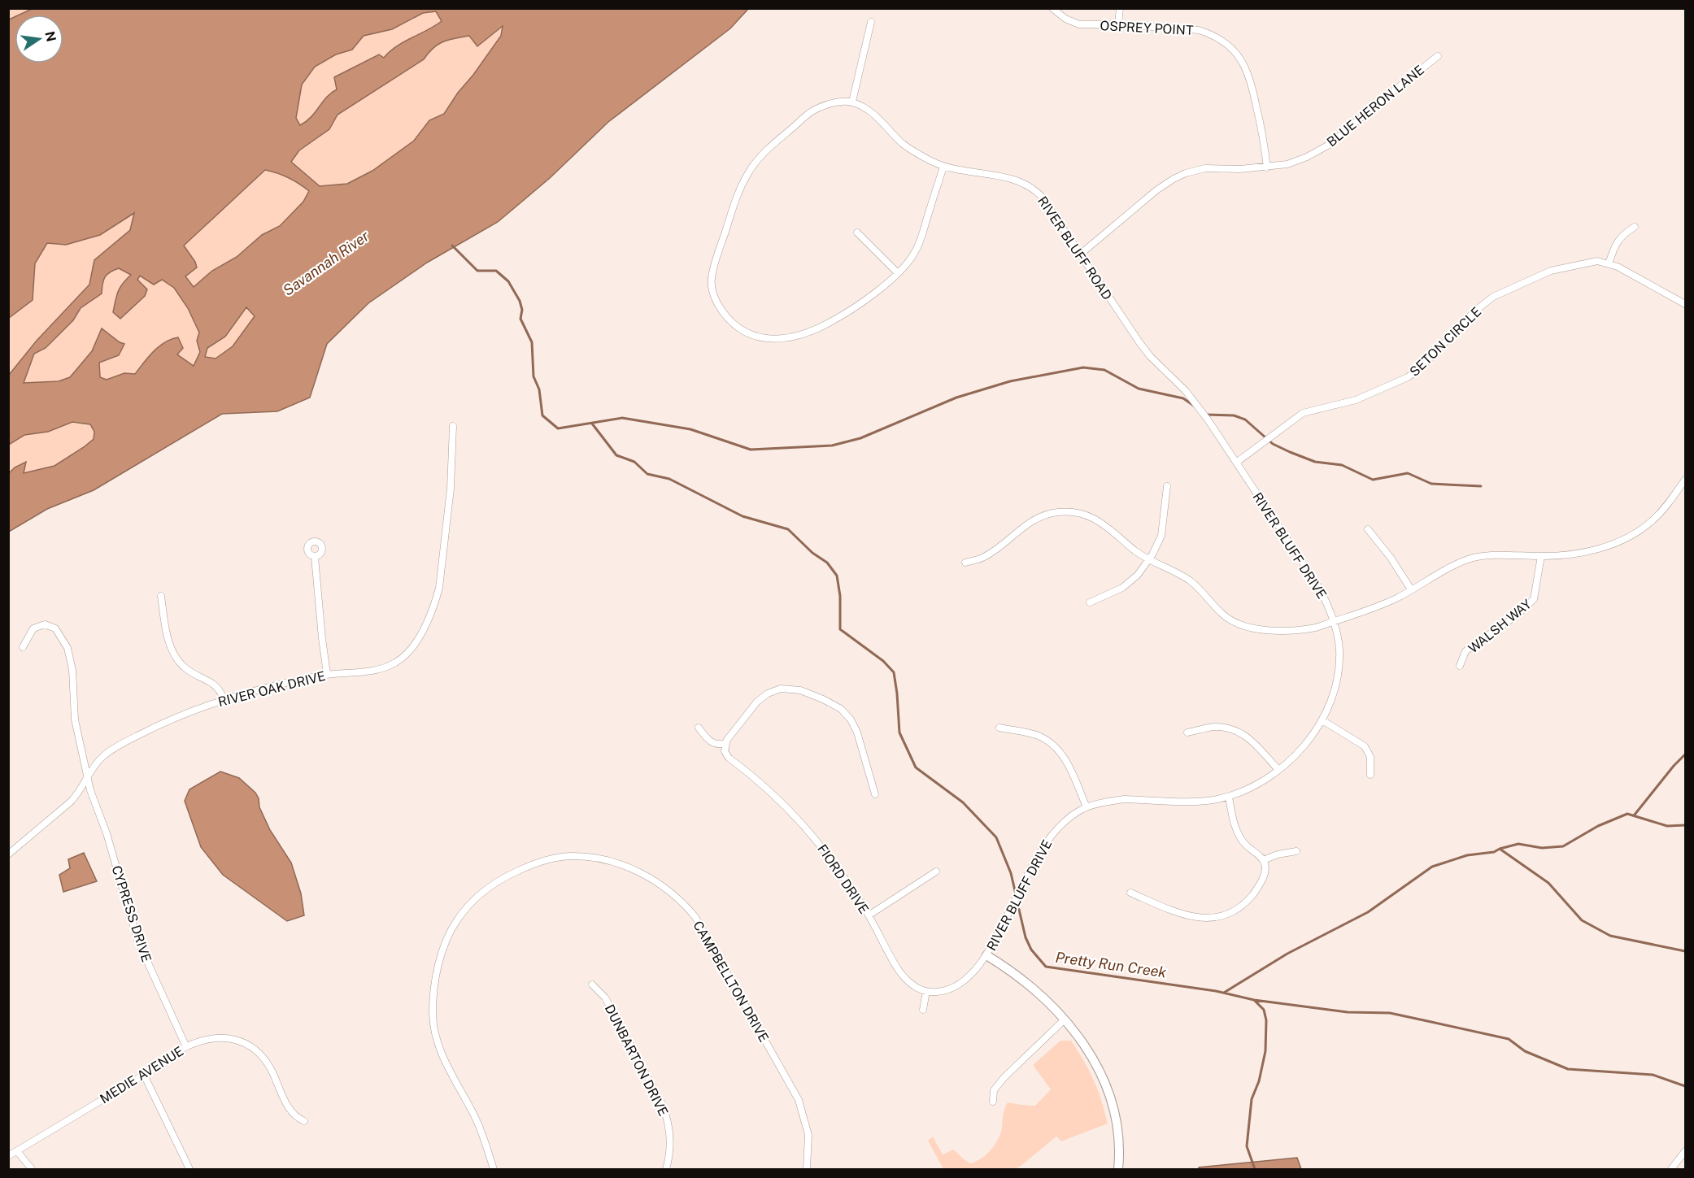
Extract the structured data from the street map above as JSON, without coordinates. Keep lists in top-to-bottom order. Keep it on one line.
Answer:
{"streets":{"street":["OSPREY POINT","BLUE HERON LANE","RIVER BLUFF ROAD","SETON CIRCLE","RIVER BLUFF DRIVE","WALSH WAY","RIVER OAK DRIVE","FIORD DRIVE","CYPRESS DRIVE","CAMPBELLTON DRIVE","DUNBARTON DRIVE","MEDIE AVENUE"]},"crossings":[["OSPREY POINT","BLUE HERON LANE"],["BLUE HERON LANE","RIVER BLUFF ROAD"],["RIVER BLUFF ROAD","RIVER BLUFF DRIVE"],["SETON CIRCLE","RIVER BLUFF DRIVE"],["RIVER OAK DRIVE","CYPRESS DRIVE"],["CYPRESS DRIVE","MEDIE AVENUE"]],"water":["Savannah River","Pretty Run Creek"],"north":"right"}
